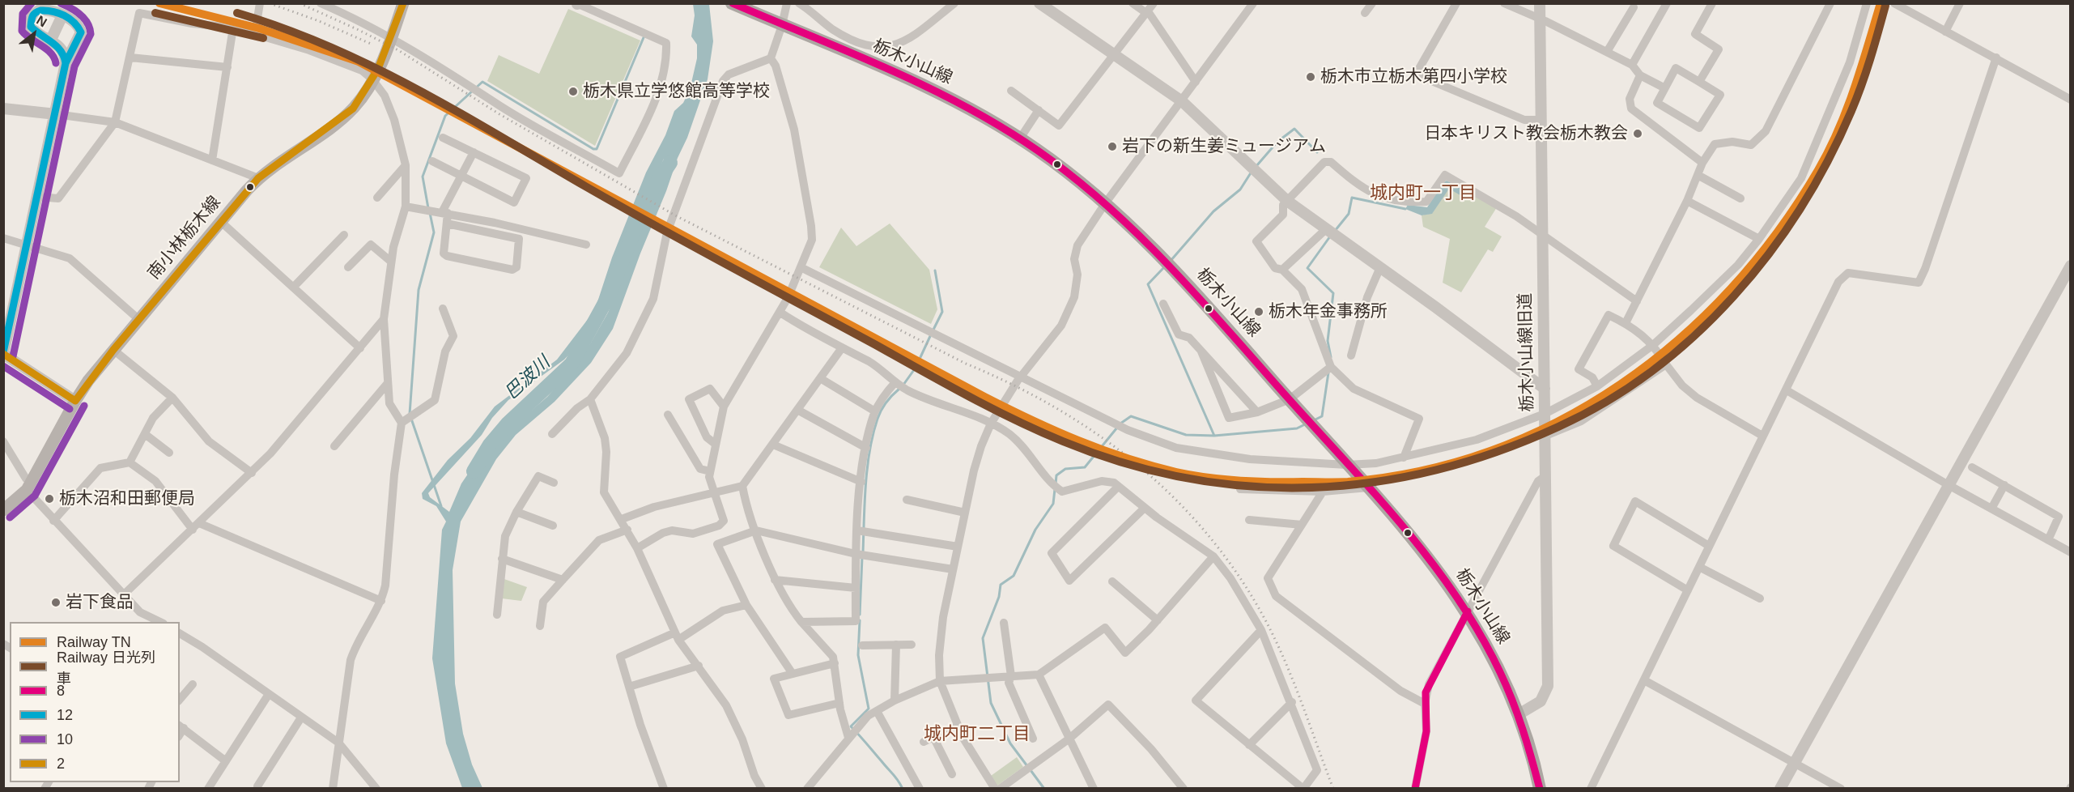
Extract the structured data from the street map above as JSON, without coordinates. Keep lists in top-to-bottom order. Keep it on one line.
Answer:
{"streets":{"main road":["栃木小山線","南小林栃木線"],"street":["栃木小山線旧道"]},"crossings":[["栃木小山線","栃木小山線旧道"]],"districts":["城内町一丁目","城内町二丁目"],"water":["巴波川"],"places":["栃木市立栃木第四小学校","栃木県立学悠館高等学校","日本キリスト教会栃木教会","岩下の新生姜ミュージアム","栃木年金事務所","栃木沼和田郵便局","岩下食品"],"lines":["rail line TN","transit line 8","transit line 10","transit line 2","rail line 日光列車","transit line 12"],"legend":["Railway TN","Railway 日光列車","8","12","10","2"],"north":"top right"}
